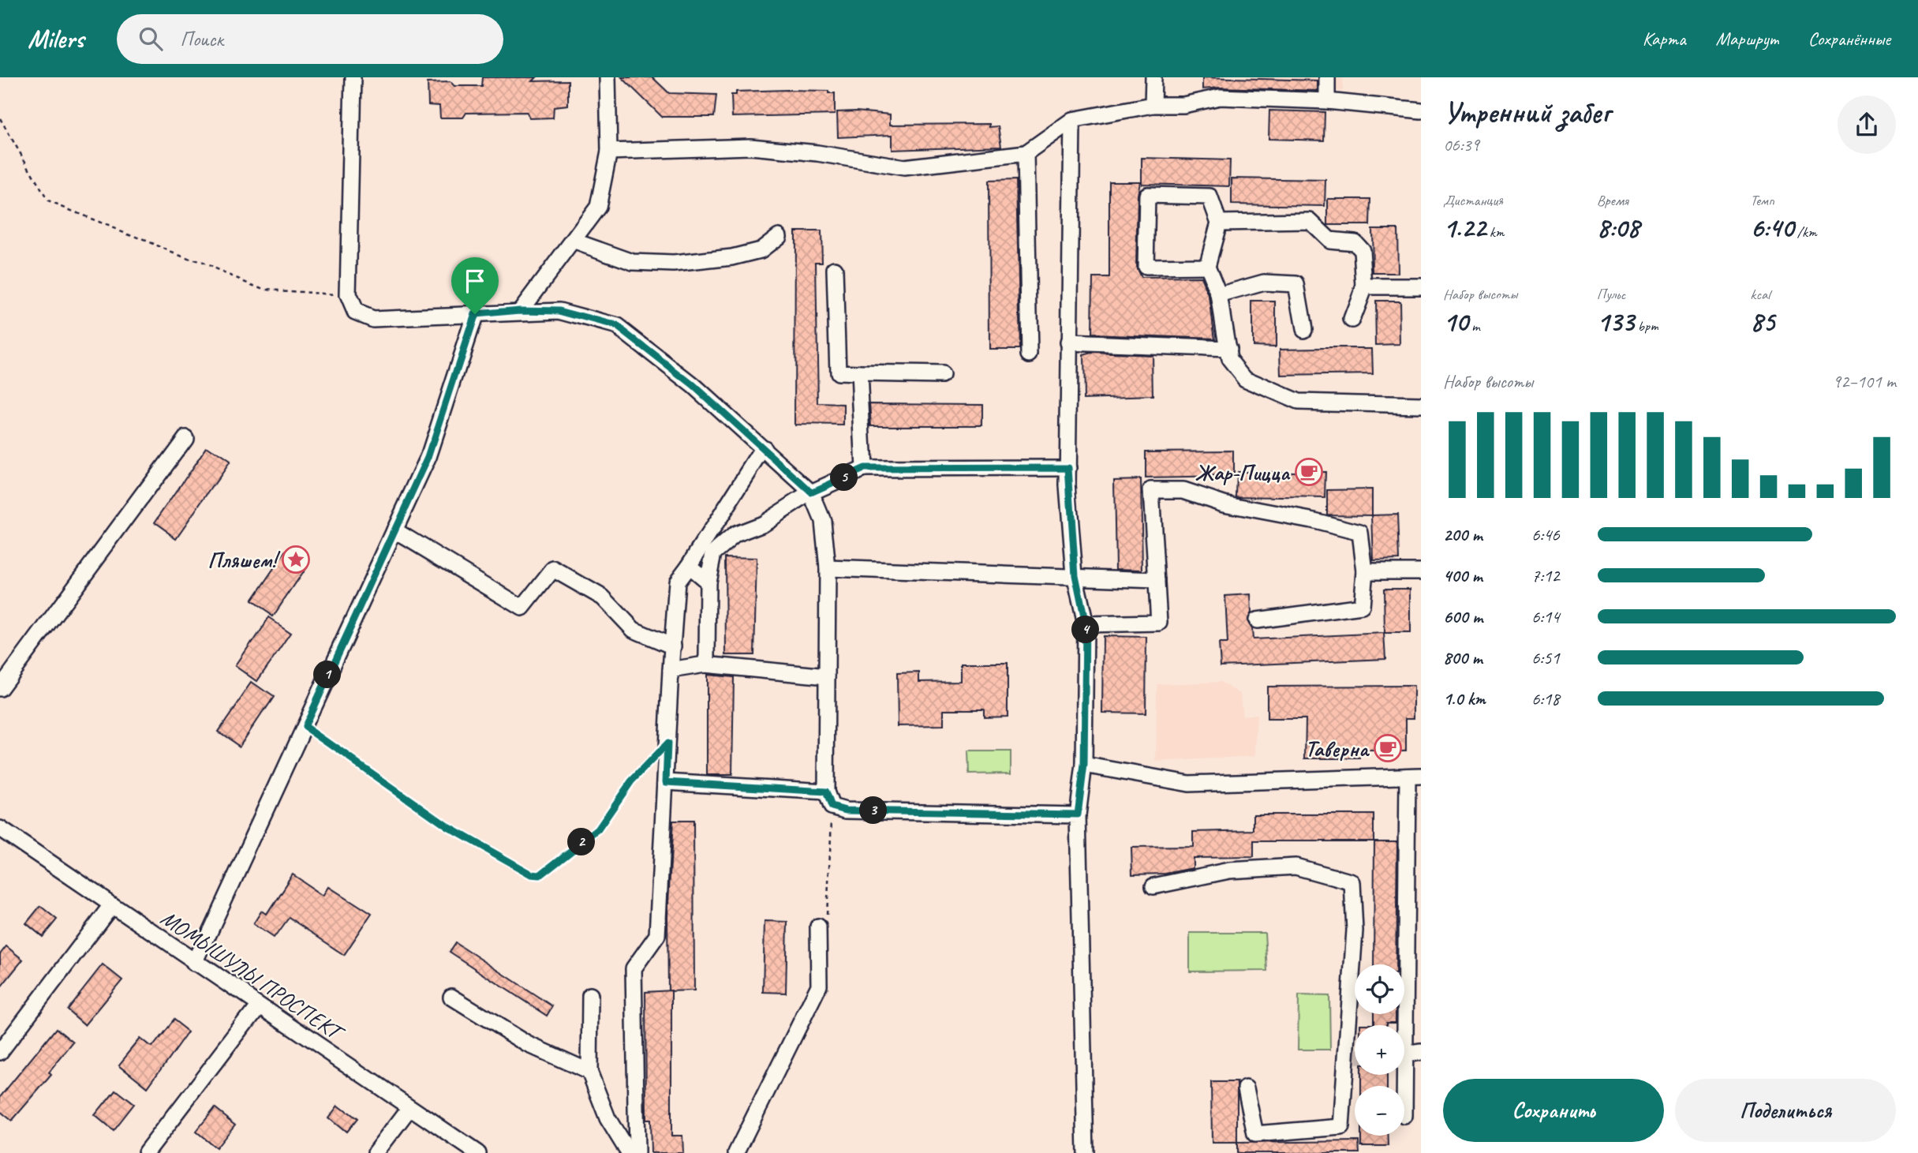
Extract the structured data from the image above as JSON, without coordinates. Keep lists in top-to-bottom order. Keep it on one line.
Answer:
{"streets":{"street":["МОМЫШУЛЫ ПРОСПЕКТ"]},"places":{"cafe":["Жар-Пицца","Таверна"],"place":["Пляшем!"]},"page":{"header":"Milers","search":"Поиск","nav":["Карта","Маршрут","Сохранённые"],"heading":["Утренний забег","06:39"],"stats":[["Дистанция","1.22 km"],["Время","8:08"],["Темп","6:40 /km"],["Набор высоты","10 m"],["Пульс","133 bpm"],["kcal","85"]],"chart":["Набор высоты","92–101 m"],"pins":["5","4","1","3","2"],"list":[{"name":"200 m","note":"6:46"},{"name":"400 m","note":"7:12"},{"name":"600 m","note":"6:14"},{"name":"800 m","note":"6:51"},{"name":"1.0 km","note":"6:18"}],"map_buttons":["+","−"],"buttons":["Сохранить","Поделиться"]}}
